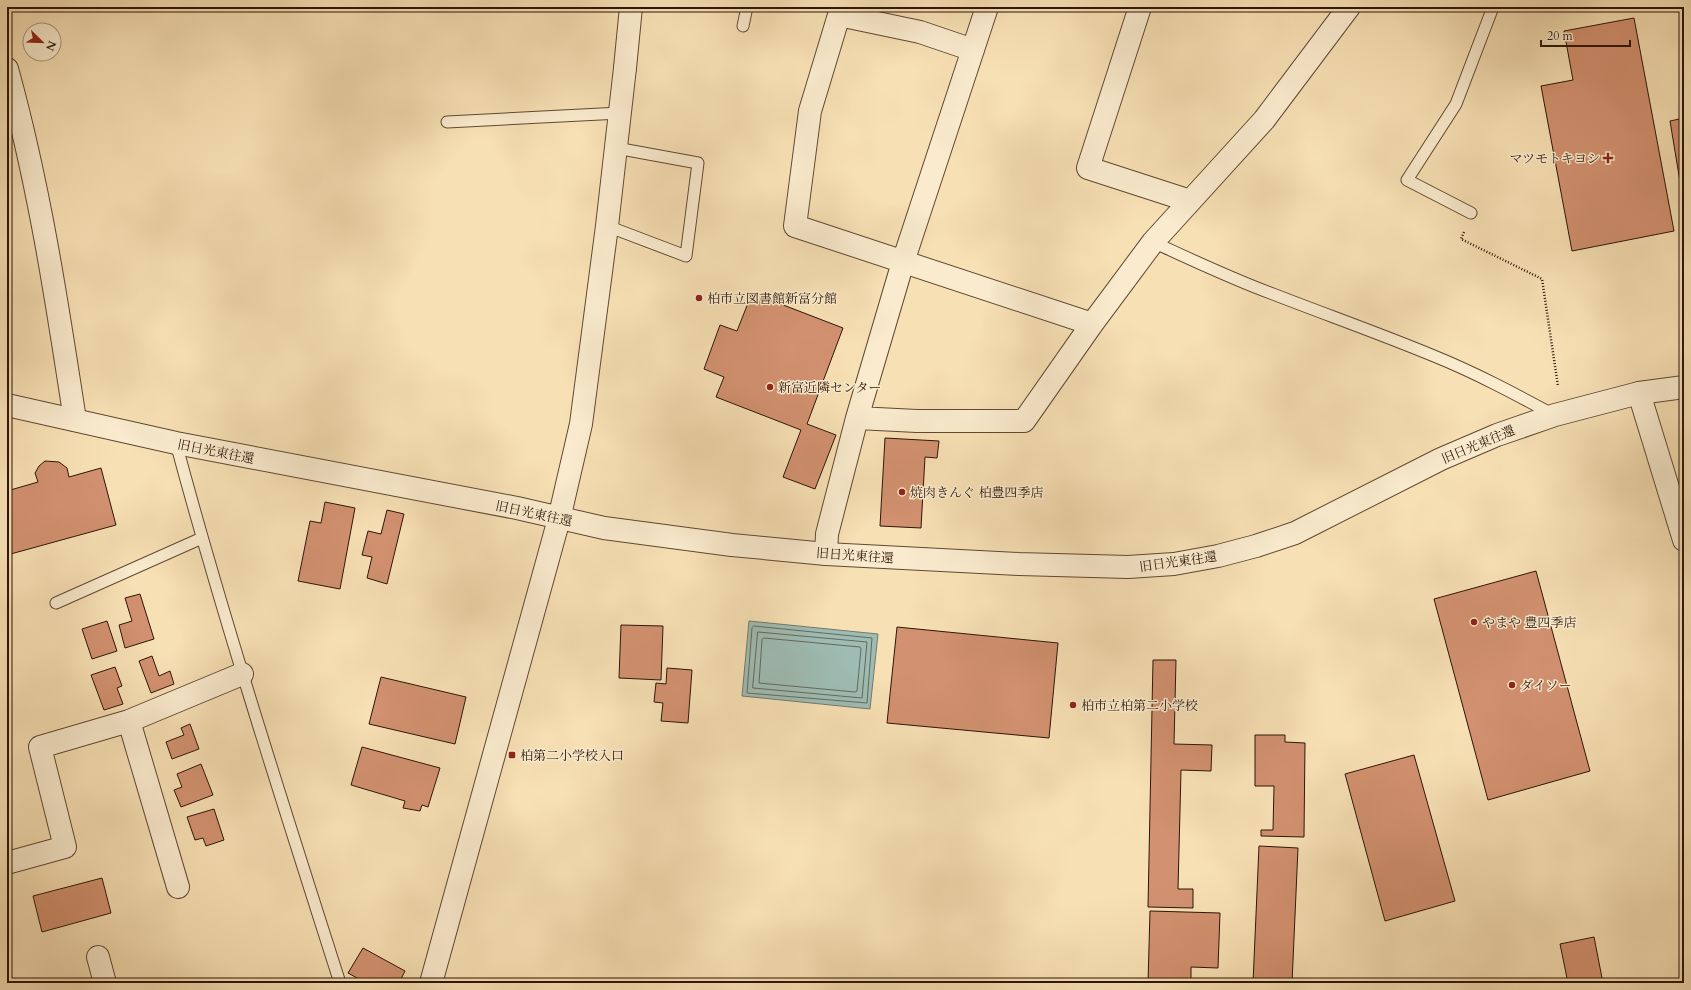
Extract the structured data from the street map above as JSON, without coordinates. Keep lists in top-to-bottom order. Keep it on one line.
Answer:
{"streets":{"street":["旧日光東往還"]},"places":{"health":["マツモトキヨシ"],"other":["柏市立図書館新富分館","新富近隣センター","焼肉きんぐ 柏豊四季店","やまや 豊四季店","ダイソー","柏市立柏第二小学校"],"transit":["柏第二小学校入口"]},"scale_bar":"20 m","north":"bottom right"}
